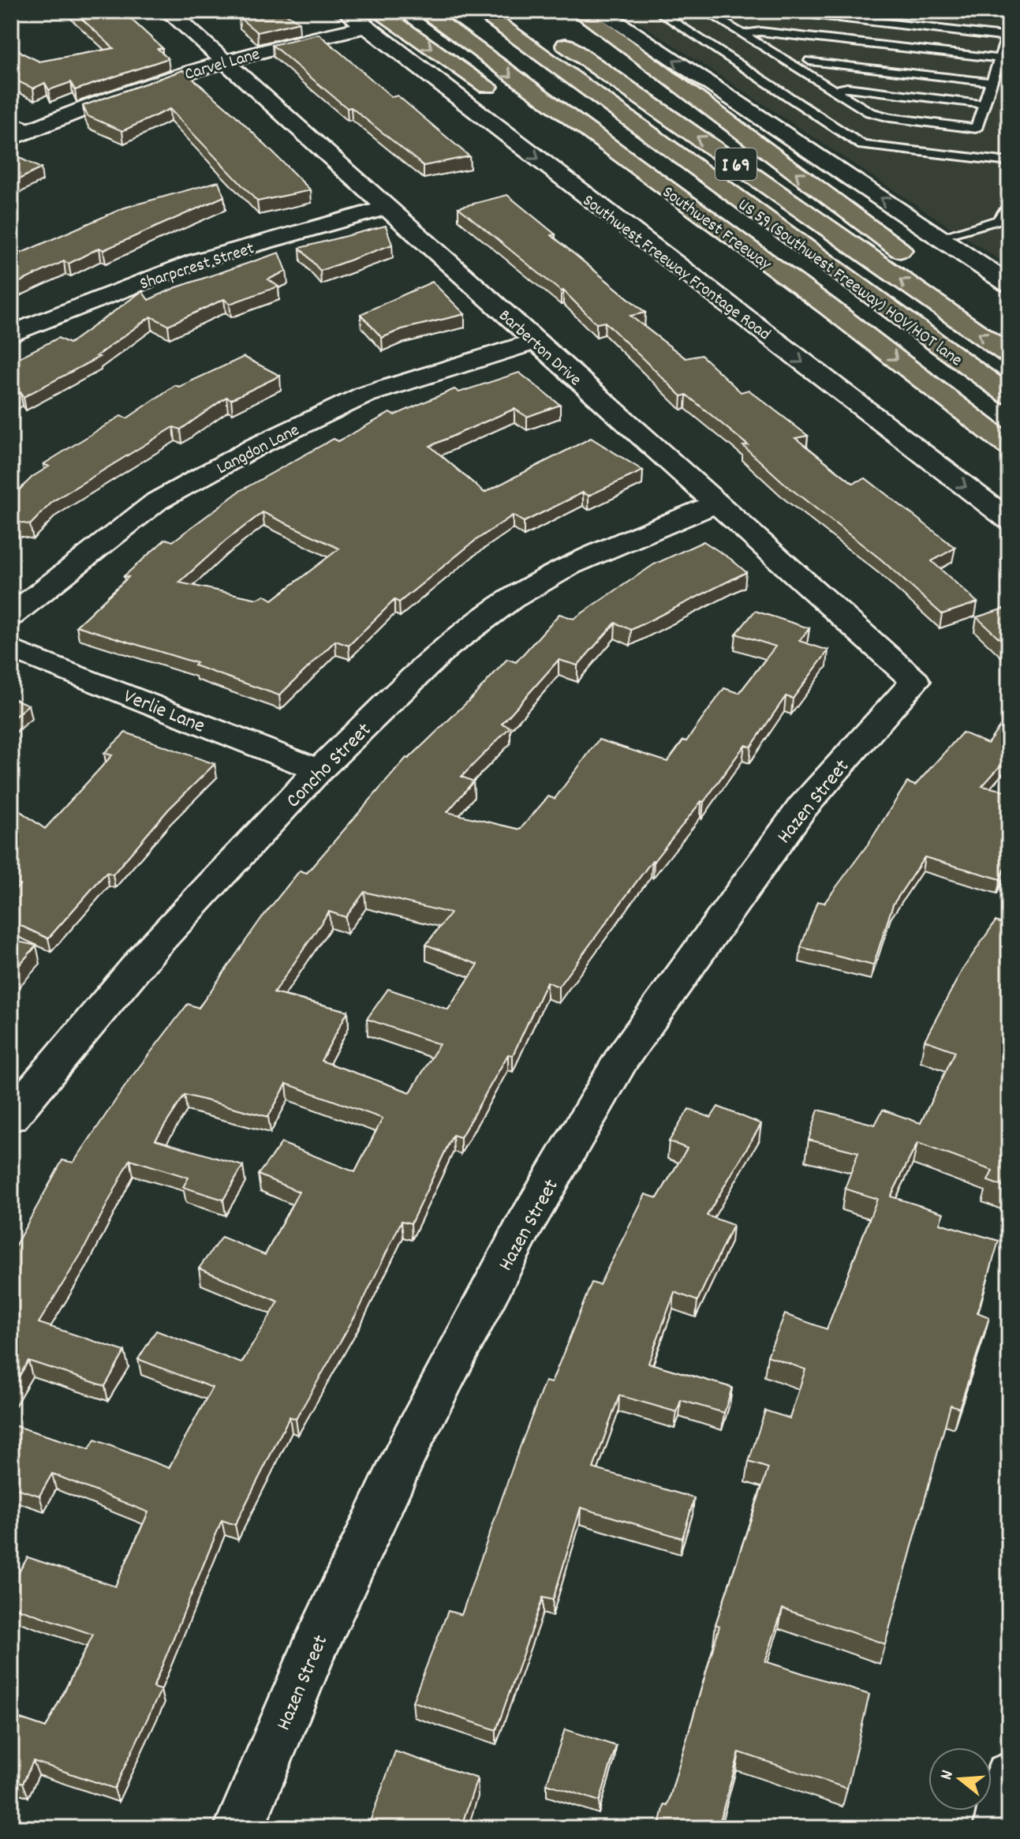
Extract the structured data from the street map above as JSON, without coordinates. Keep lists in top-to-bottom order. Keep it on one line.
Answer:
{"streets":{"highway":["I 69","Southwest Freeway","US 59 (Southwest Freeway) HOV/HOT lane"],"street":["Carvel Lane","Sharpcrest Street","Southwest Freeway Frontage Road","Barberton Drive","Langdon Lane","Verlie Lane","Concho Street","Hazen Street"]},"crossings":[["Carvel Lane","Southwest Freeway Frontage Road"],["Carvel Lane","Barberton Drive"],["Sharpcrest Street","Barberton Drive"],["Barberton Drive","Langdon Lane"],["Barberton Drive","Concho Street"],["Barberton Drive","Hazen Street"],["Verlie Lane","Concho Street"]],"north":"left"}
